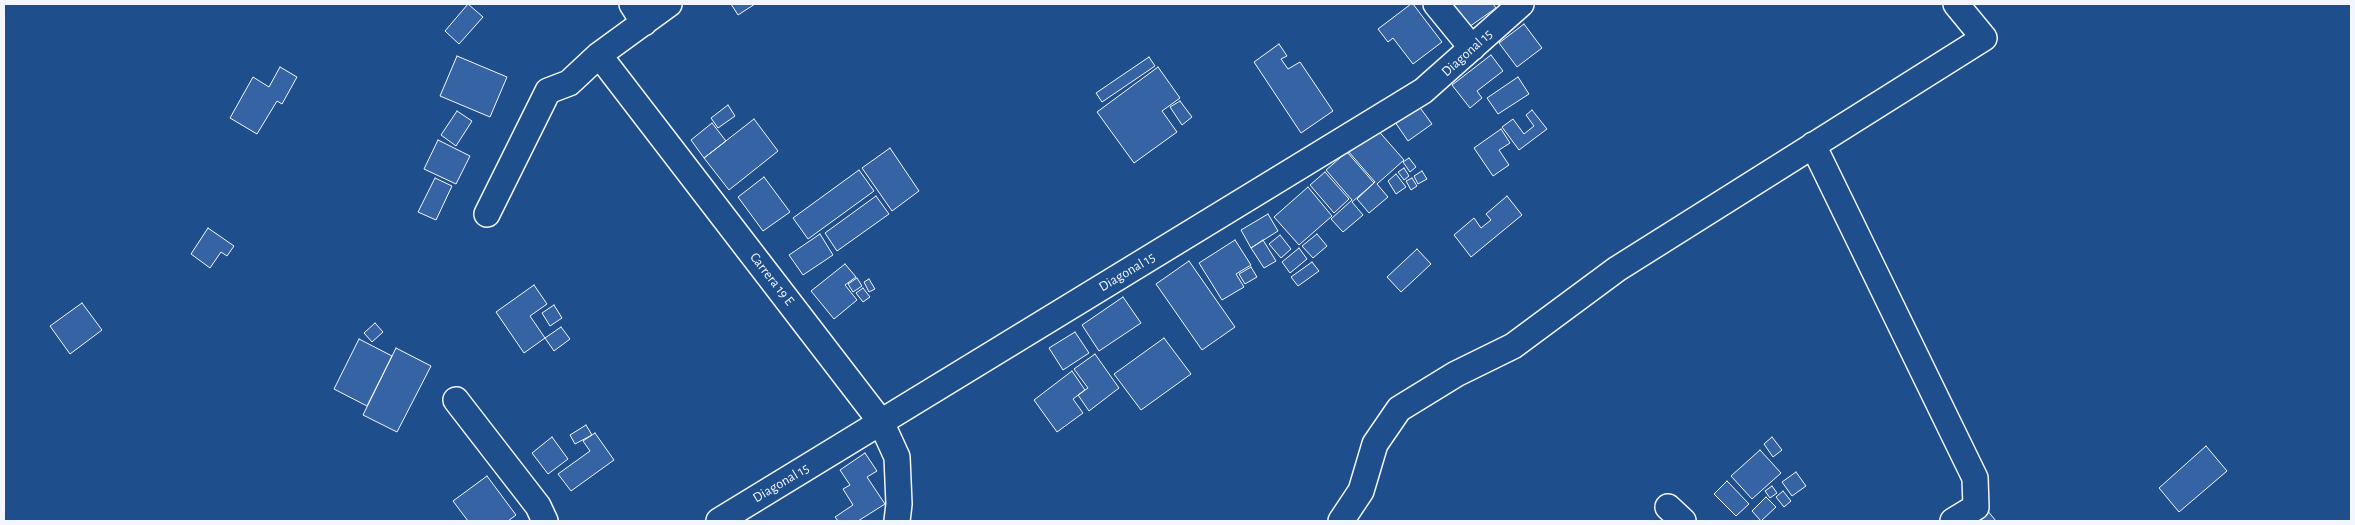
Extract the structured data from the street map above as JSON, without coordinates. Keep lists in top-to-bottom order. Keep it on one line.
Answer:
{"streets":{"street":["Diagonal 15","Carrera 19 E"]},"crossings":[["Diagonal 15","Carrera 19 E"]]}
